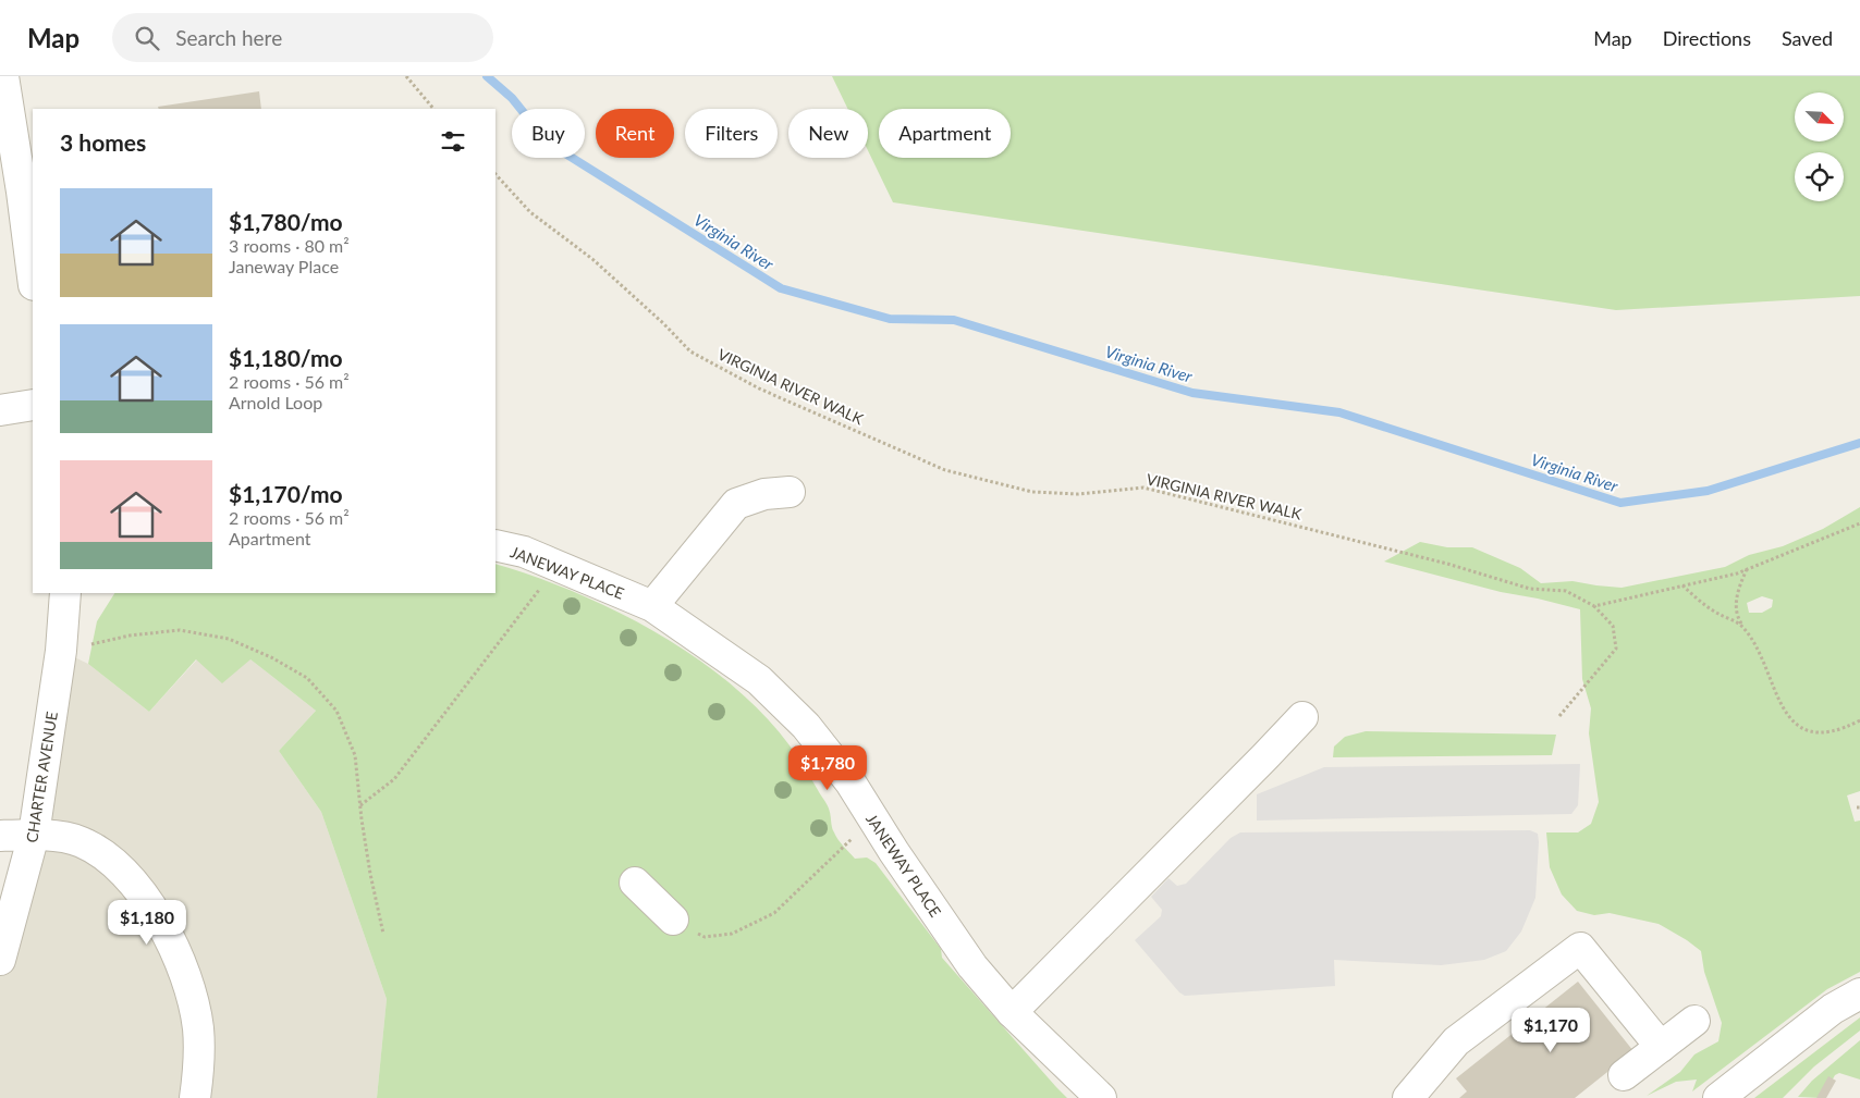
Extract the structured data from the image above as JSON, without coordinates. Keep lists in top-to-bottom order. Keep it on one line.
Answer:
{"streets":{"street":["JANEWAY PLACE","CHARTER AVENUE"],"path":["VIRGINIA RIVER WALK"]},"water":["Virginia River"],"north":"bottom right","page":{"header":"Map","search":"Search here","nav":["Map","Directions","Saved"],"chip":["Buy","Rent","Filters","New","Apartment"],"heading":"3 homes","list":[{"name":"$1,780/mo","note":"3 rooms · 80 m² · Janeway Place"},{"name":"$1,180/mo","note":"2 rooms · 56 m² · Arnold Loop"},{"name":"$1,170/mo","note":"2 rooms · 56 m² · Apartment"}],"price":["$1,780","$1,180","$1,170"]}}
